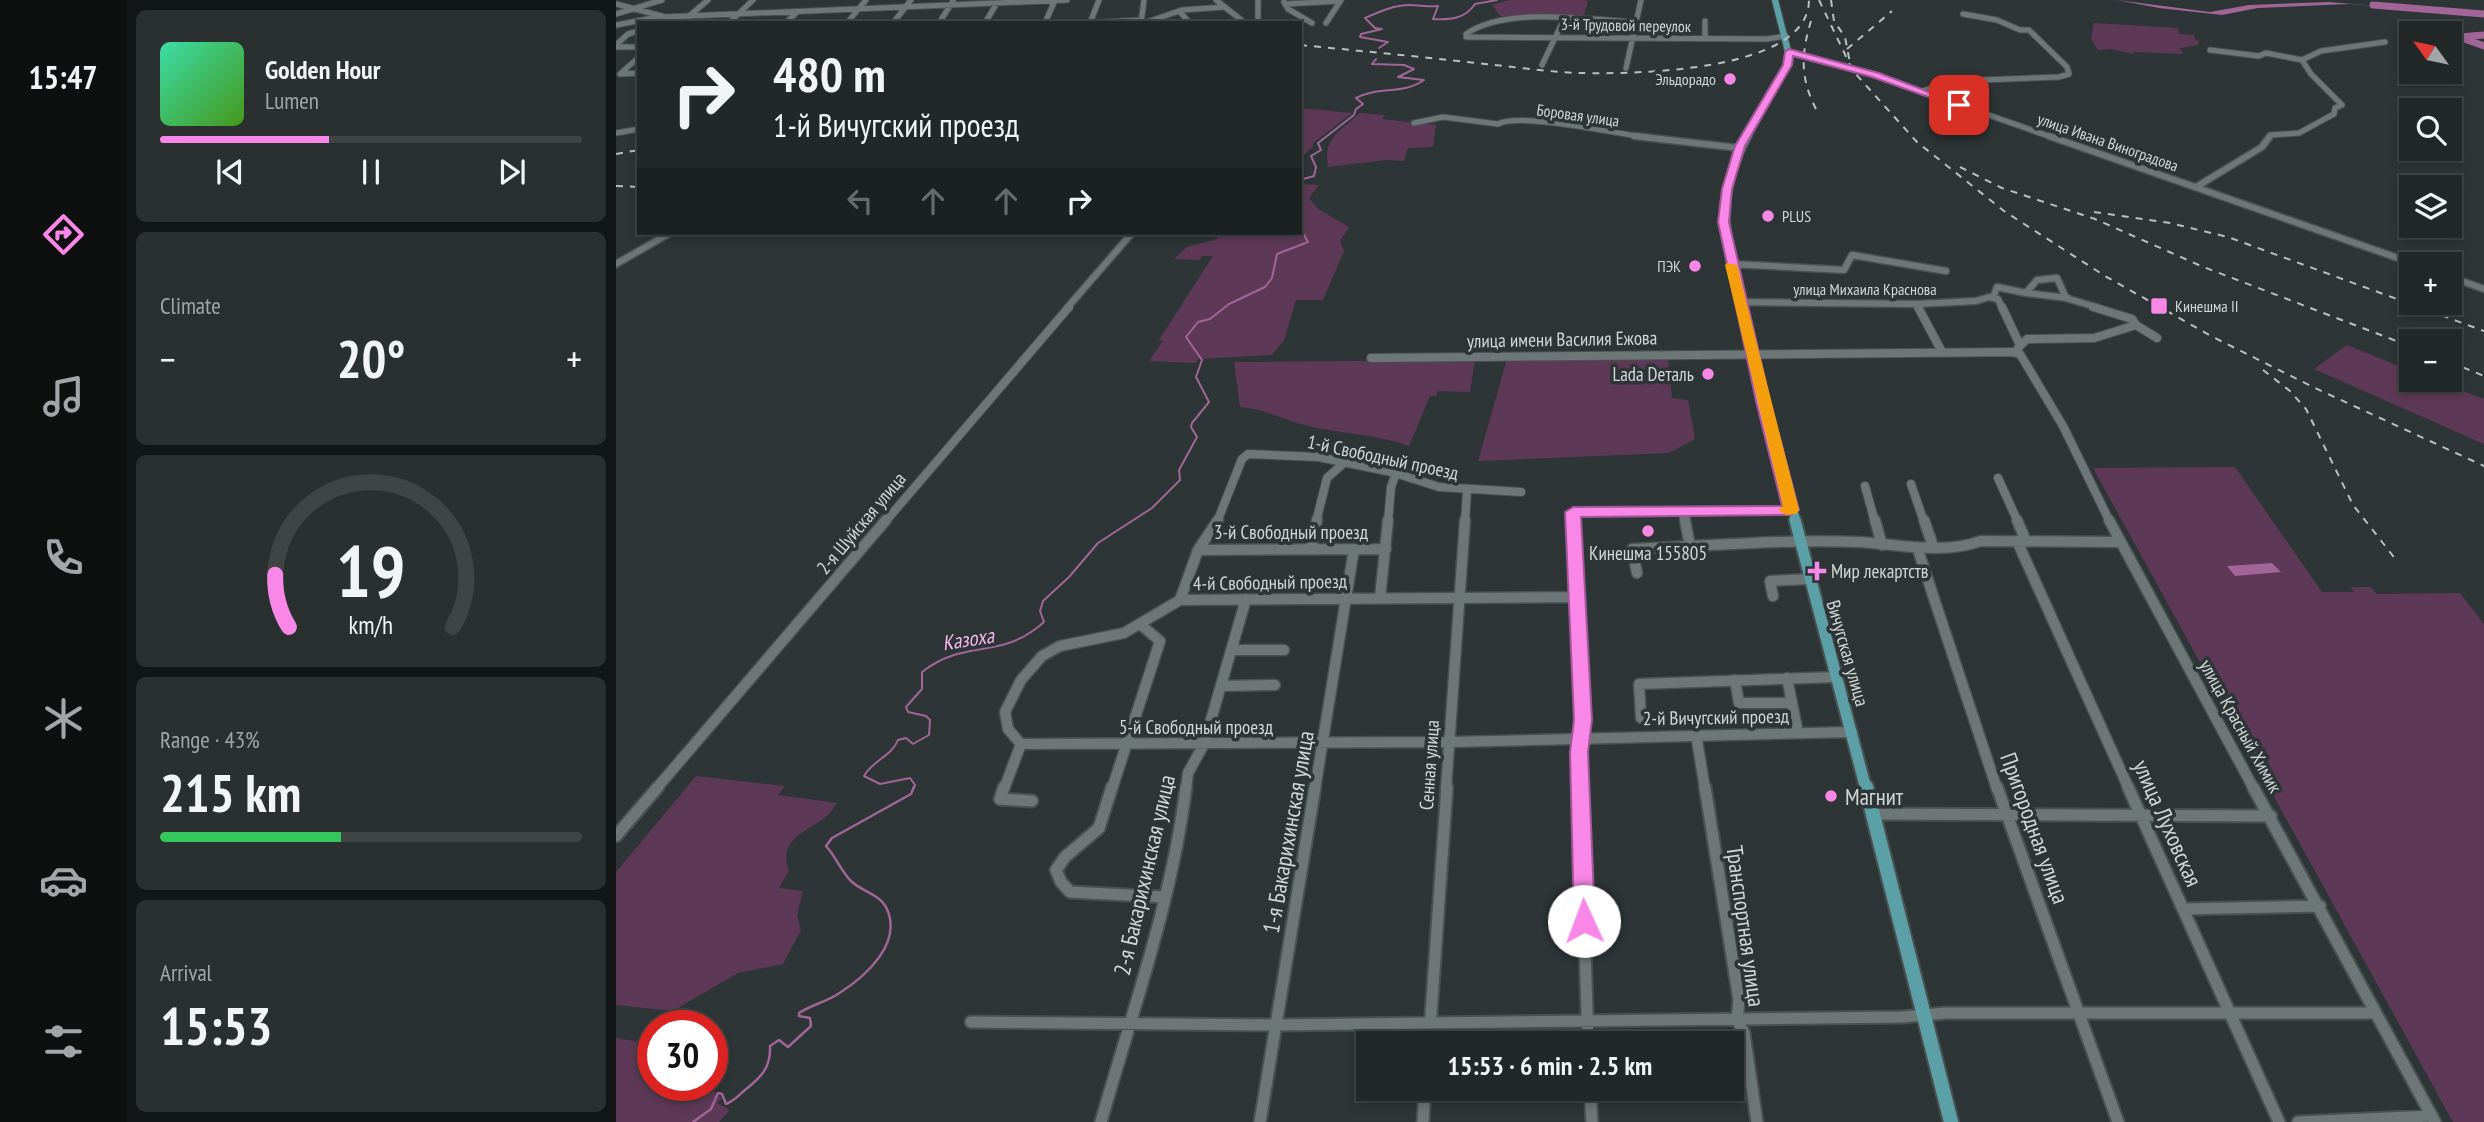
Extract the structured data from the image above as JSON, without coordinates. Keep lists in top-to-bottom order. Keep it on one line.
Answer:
{"streets":{"main road":["Вичугская улица"],"street":["3-й Трудовой переулок","Боровая улица","улица Ивана Виноградова","улица Михаила Краснова","улица имени Василия Ежова","1-й Свободный проезд","2-я Шуйская улица","3-й Свободный проезд","4-й Свободный проезд","2-й Вичугский проезд","улица Красный Химик","5-й Свободный проезд","Сенная улица","улица Луховская","Пригородная улица","1-я Бакарихинская улица","2-я Бакарихинская улица","Транспортная улица"]},"crossings":[["Боровая улица","Вичугская улица"],["улица Ивана Виноградова","Вичугская улица"],["улица Михаила Краснова","Вичугская улица"],["улица Михаила Краснова","улица Красный Химик"],["улица имени Василия Ежова","Вичугская улица"],["1-й Свободный проезд","3-й Свободный проезд"],["1-й Свободный проезд","Сенная улица"],["3-й Свободный проезд","1-я Бакарихинская улица"],["4-й Свободный проезд","5-й Свободный проезд"],["4-й Свободный проезд","Сенная улица"],["4-й Свободный проезд","1-я Бакарихинская улица"],["4-й Свободный проезд","2-я Бакарихинская улица"],["Вичугская улица","2-й Вичугский проезд"],["2-й Вичугский проезд","5-й Свободный проезд"],["2-й Вичугский проезд","Транспортная улица"],["5-й Свободный проезд","Сенная улица"],["5-й Свободный проезд","1-я Бакарихинская улица"],["5-й Свободный проезд","2-я Бакарихинская улица"]],"water":["Казоха"],"places":{"other":["Эльдорадо","PLUS","ПЭК","Lada Dеталь","Кинешма 155805","Магнит"],"transit":["Кинешма II"],"health":["Мир лекартств"]},"north":"top left","page":{"tabs":"15:47","map_buttons":["+","−"],"turn":["480 m","1-й Вичугский проезд"],"song":["Golden Hour","Lumen"],"tile":["Climate",["Range · 43%","215 km"],["Arrival","15:53"]],"heat":["−","20°","+"],"limit":"30","trip":"15:53 · 6 min · 2.5 km","gauge":["19","km/h"]}}
